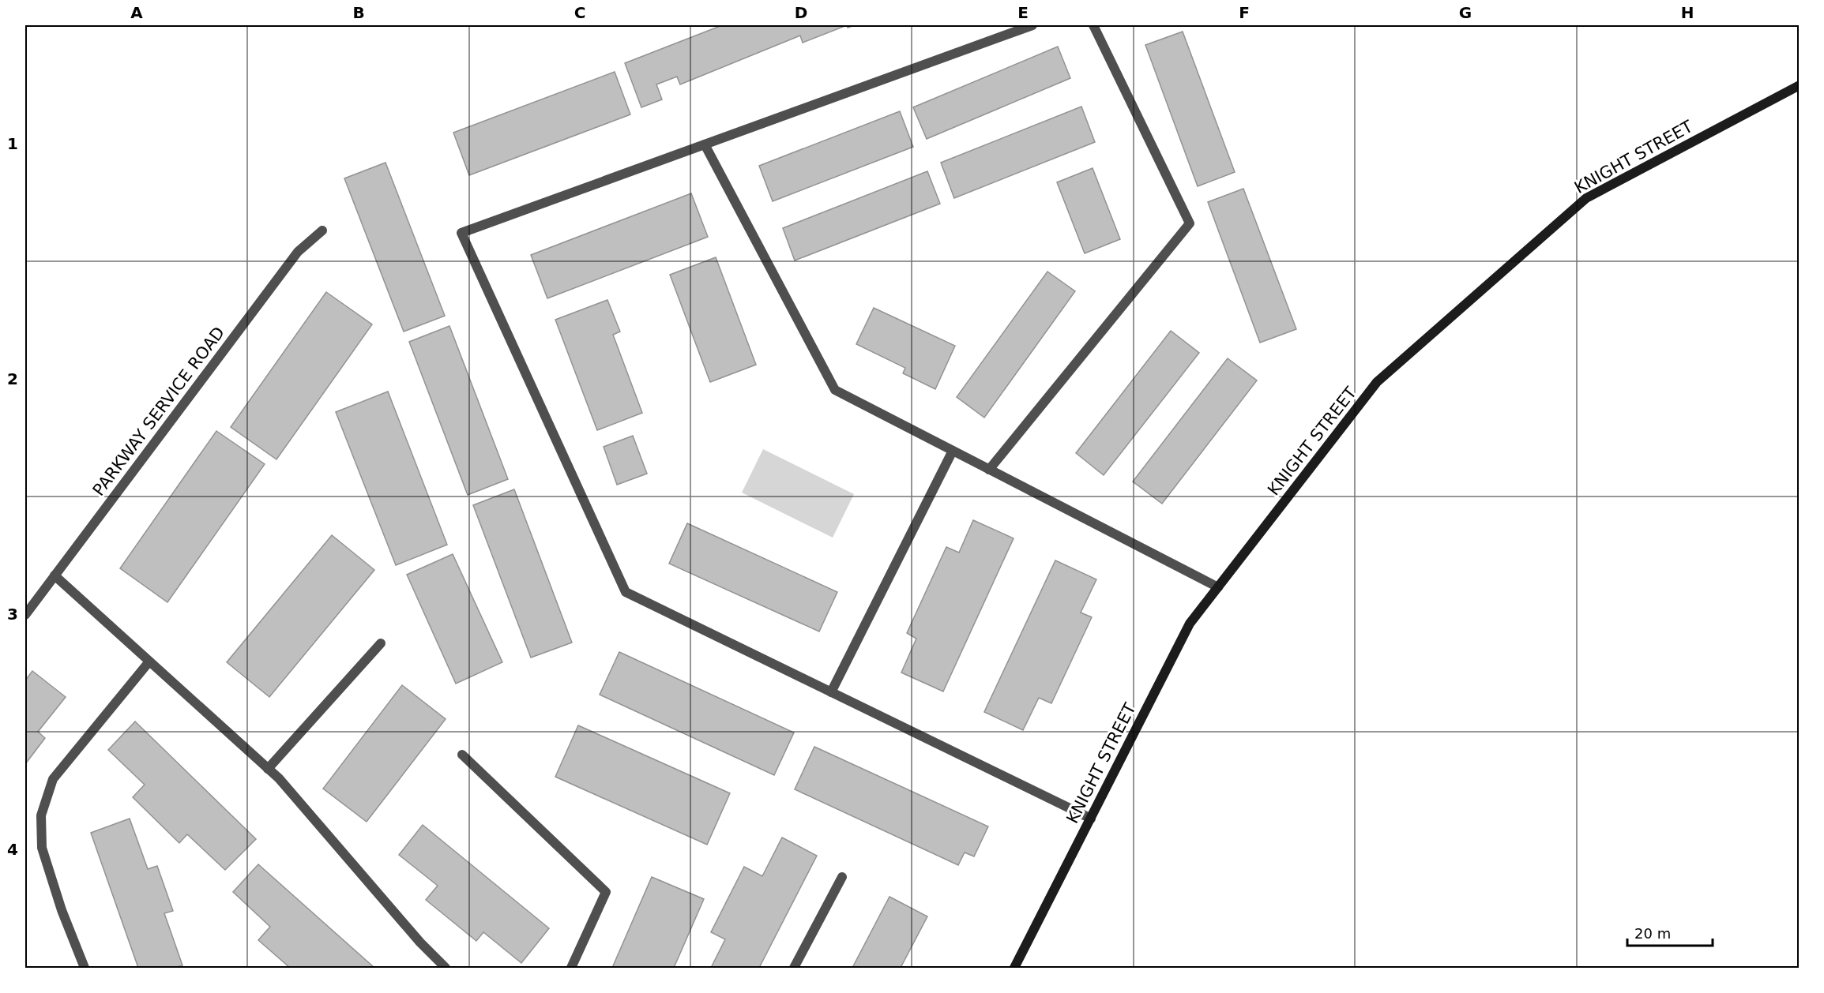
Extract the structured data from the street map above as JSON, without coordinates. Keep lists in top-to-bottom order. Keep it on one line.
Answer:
{"streets":{"street":["KNIGHT STREET","PARKWAY SERVICE ROAD"]},"scale_bar":"20 m","grid":{"columns":["A","B","C","D","E","F","G","H"],"rows":["1","2","3","4"]}}
